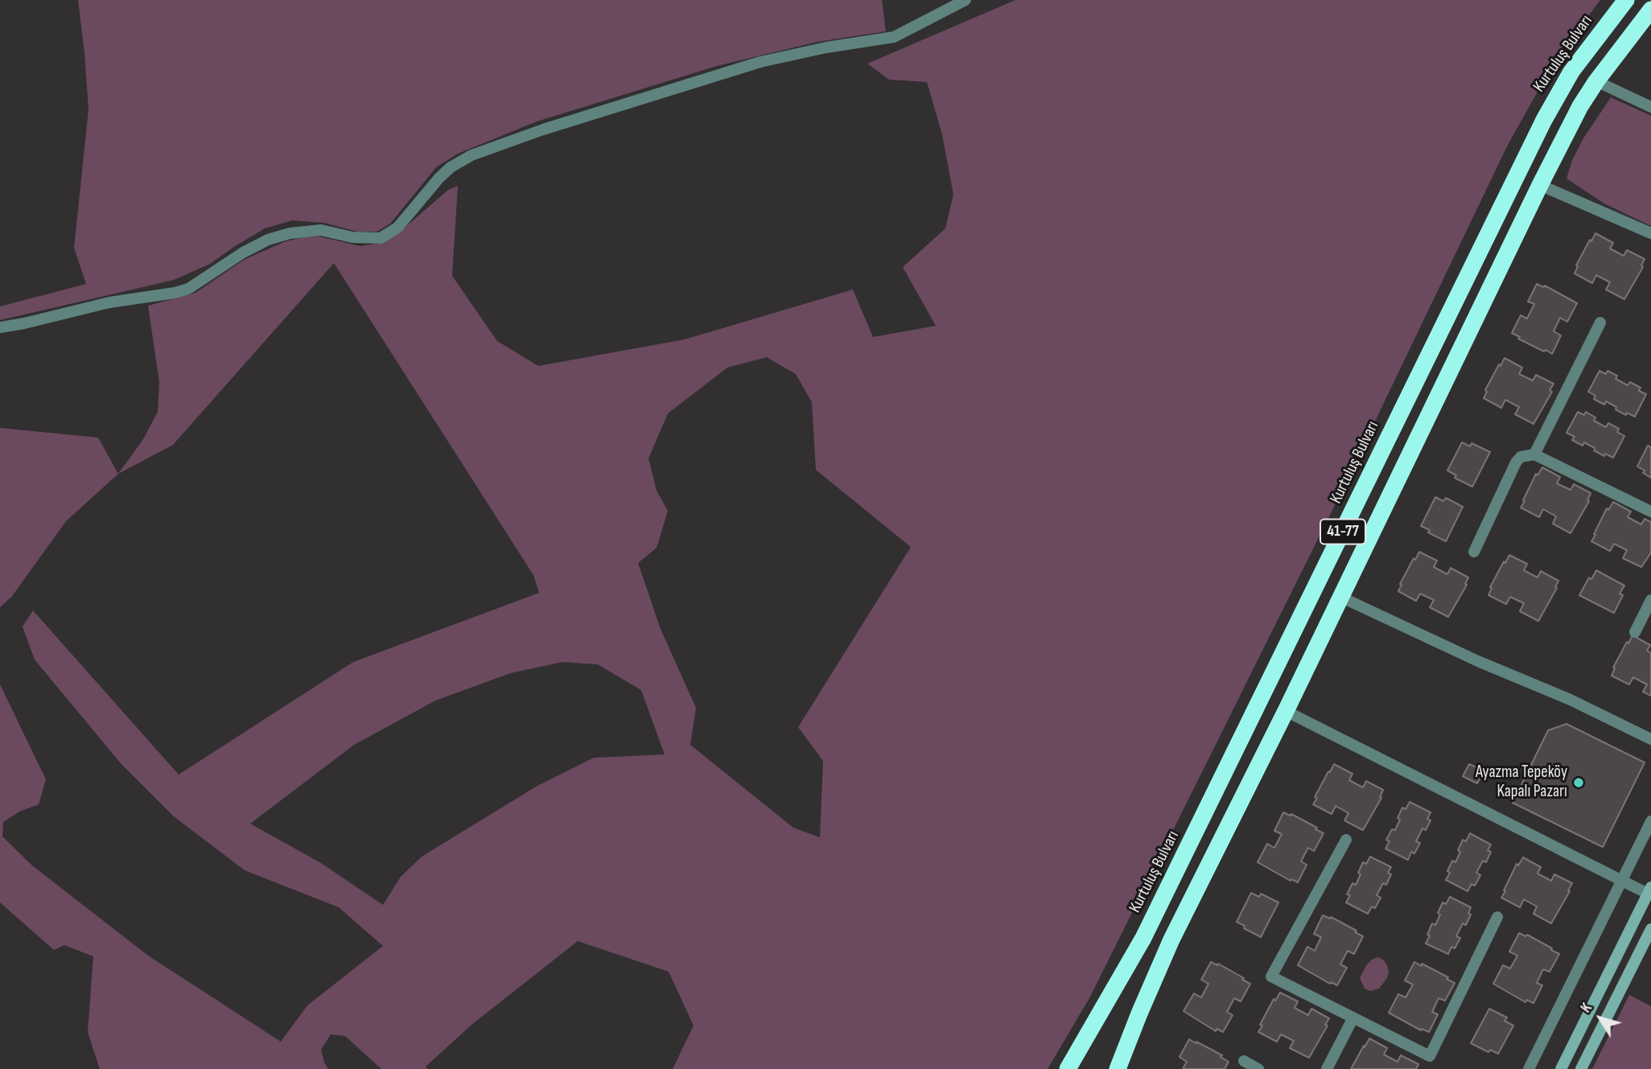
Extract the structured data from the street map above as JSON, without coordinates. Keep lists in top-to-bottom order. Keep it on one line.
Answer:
{"streets":{"highway":["Kurtuluş Bulvarı","41-77"]},"places":["Ayazma Tepeköy Kapalı Pazarı"],"north":"top left"}
